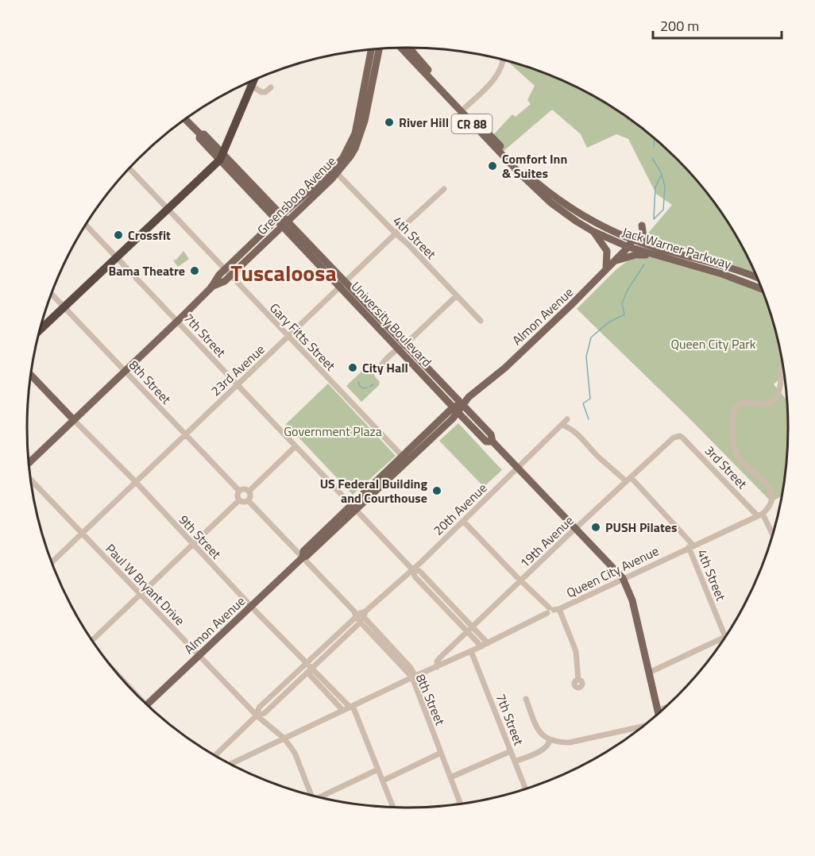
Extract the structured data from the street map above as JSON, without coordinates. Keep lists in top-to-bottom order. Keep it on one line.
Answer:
{"streets":{"main road":["CR 88","Greensboro Avenue","Jack Warner Parkway","Almon Avenue","University Boulevard"],"street":["4th Street","7th Street","Gary Fitts Street","23rd Avenue","8th Street","3rd Street","20th Avenue","9th Street","19th Avenue","Queen City Avenue","Paul W Bryant Drive"]},"crossings":[["Greensboro Avenue","4th Street"],["Greensboro Avenue","University Boulevard"],["Greensboro Avenue","7th Street"],["Greensboro Avenue","Gary Fitts Street"],["Greensboro Avenue","8th Street"],["Greensboro Avenue","9th Street"],["4th Street","23rd Avenue"],["4th Street","20th Avenue"],["4th Street","19th Avenue"],["4th Street","Queen City Avenue"],["Jack Warner Parkway","Almon Avenue"],["Almon Avenue","University Boulevard"],["Almon Avenue","7th Street"],["Almon Avenue","Gary Fitts Street"],["Almon Avenue","8th Street"],["Almon Avenue","9th Street"],["Almon Avenue","Paul W Bryant Drive"],["University Boulevard","23rd Avenue"],["University Boulevard","20th Avenue"],["University Boulevard","19th Avenue"],["University Boulevard","Queen City Avenue"],["7th Street","23rd Avenue"],["7th Street","20th Avenue"],["7th Street","19th Avenue"],["7th Street","Queen City Avenue"],["Gary Fitts Street","23rd Avenue"],["23rd Avenue","8th Street"],["23rd Avenue","9th Street"],["23rd Avenue","Paul W Bryant Drive"],["8th Street","20th Avenue"],["8th Street","Queen City Avenue"],["3rd Street","19th Avenue"],["3rd Street","Queen City Avenue"],["20th Avenue","9th Street"],["20th Avenue","Paul W Bryant Drive"],["9th Street","Queen City Avenue"],["19th Avenue","Queen City Avenue"],["Queen City Avenue","Paul W Bryant Drive"]],"districts":["Tuscaloosa"],"parks":["Queen City Park","Government Plaza"],"places":["River Hill","Comfort Inn & Suites","Crossfit","Bama Theatre","City Hall","US Federal Building and Courthouse","PUSH Pilates"],"scale_bar":"200 m"}
